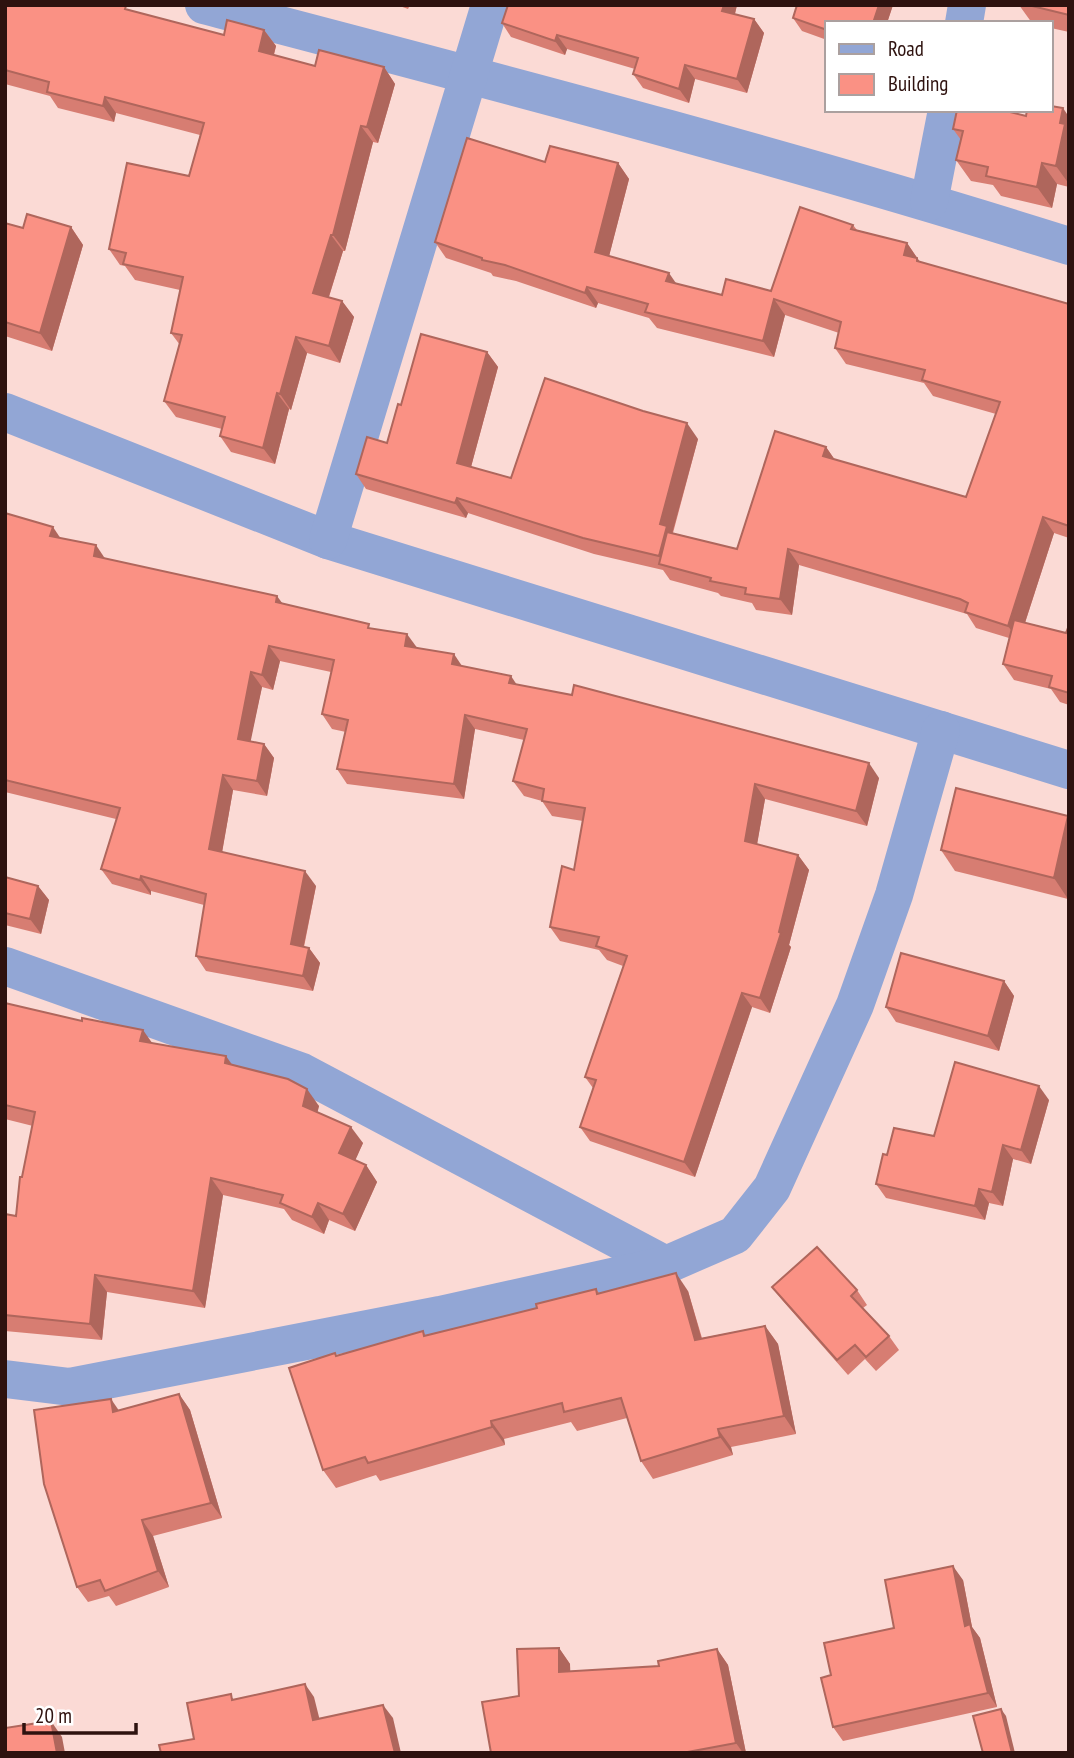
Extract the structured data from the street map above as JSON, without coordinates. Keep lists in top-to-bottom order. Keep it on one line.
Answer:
{"legend":["Road","Building"],"scale_bar":"20 m"}
